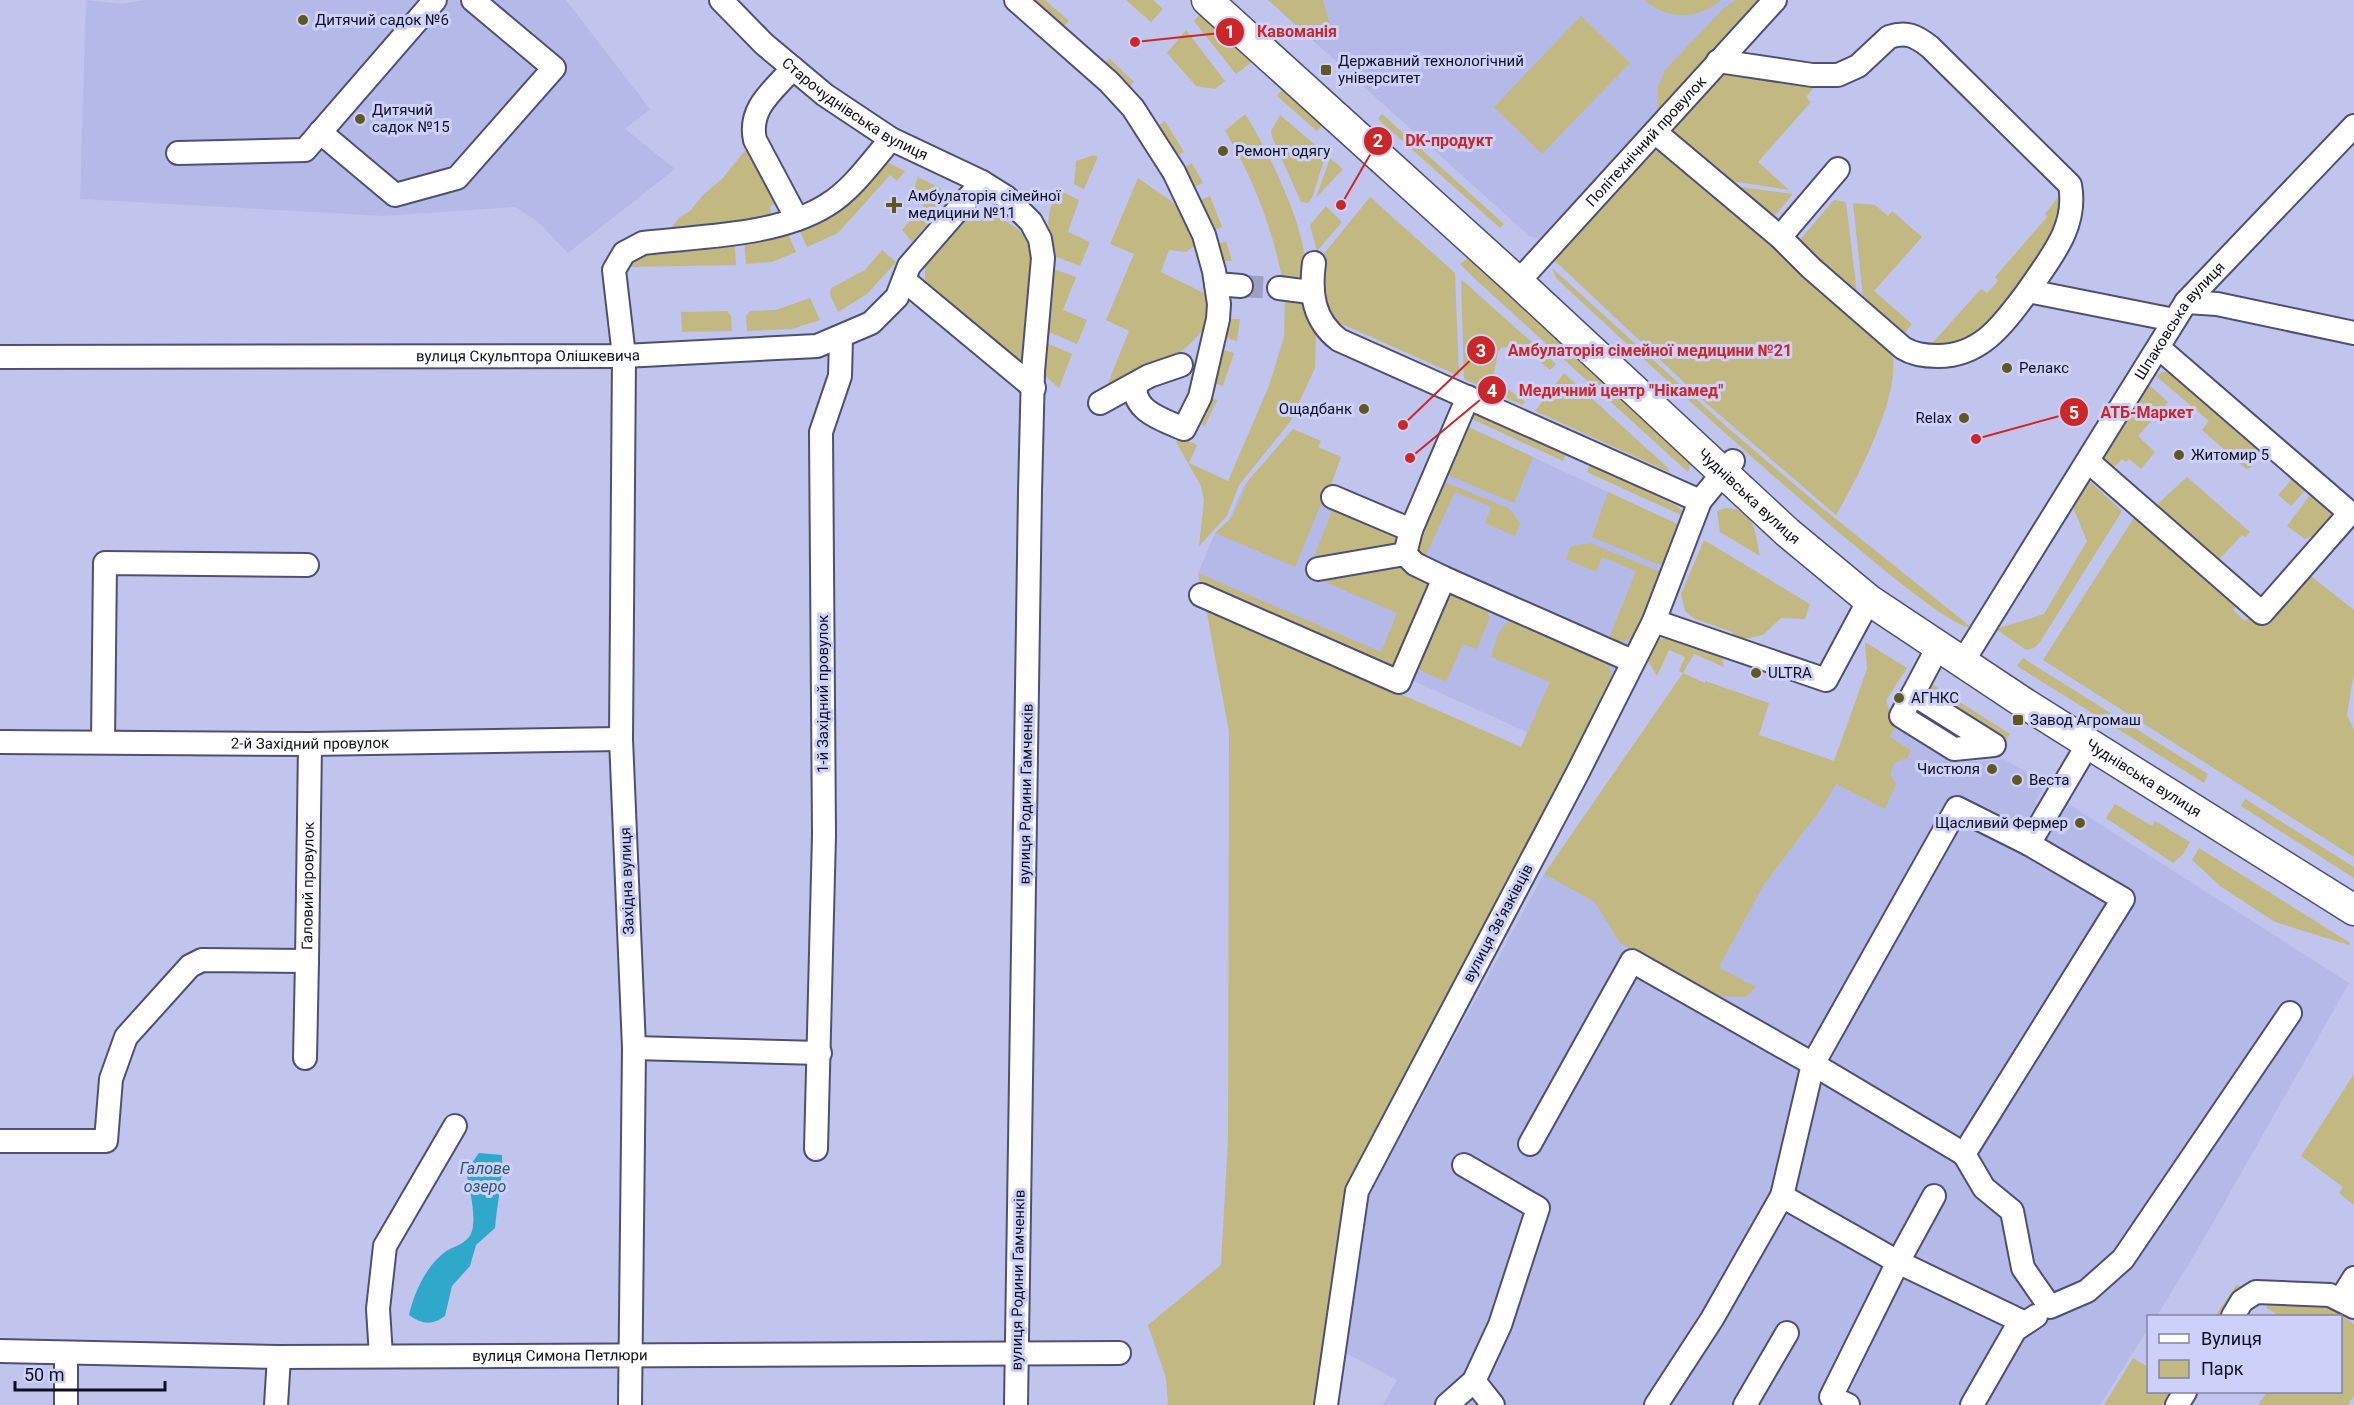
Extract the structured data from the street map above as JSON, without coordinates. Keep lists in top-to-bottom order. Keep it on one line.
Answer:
{"streets":{"main road":["Чуднівська вулиця"],"street":["Старочуднівська вулиця","Політехнічний провулок","Шпаковська вулиця","вулиця Скульптора Олішкевича","1-й Західний провулок","2-й Західний провулок","вулиця Родини Гамченків","Західна вулиця","Галовий провулок","вулиця Звʼязківців","вулиця Симона Петлюри"]},"crossings":[["Старочуднівська вулиця","вулиця Скульптора Олішкевича"],["Старочуднівська вулиця","вулиця Родини Гамченків"],["Старочуднівська вулиця","Західна вулиця"],["Політехнічний провулок","Чуднівська вулиця"],["Шпаковська вулиця","Чуднівська вулиця"],["вулиця Скульптора Олішкевича","1-й Західний провулок"],["вулиця Скульптора Олішкевича","Західна вулиця"],["Чуднівська вулиця","вулиця Звʼязківців"],["2-й Західний провулок","Західна вулиця"],["2-й Західний провулок","Галовий провулок"],["вулиця Родини Гамченків","вулиця Симона Петлюри"],["Західна вулиця","вулиця Симона Петлюри"]],"water":["Галове озеро"],"places":{"other":["Дитячий садок №6","Кавоманія","Дитячий садок №15","Ремонт одягу","DK-продукт","Релакс","Ощадбанк","Relax","Амбулаторія сімейної медицини №21","АТБ-Маркет","Житомир 5","Медичний центр \"Нікамед\"","ULTRA","АГНКС","Чистюля","Веста","Щасливий Фермер"],"transit":["Державний технологiчний університет","Завод Агромаш"],"health":["Амбулаторія сімейної медицини №11"]},"legend":["Вулиця","Парк"],"scale_bar":"50 m"}
